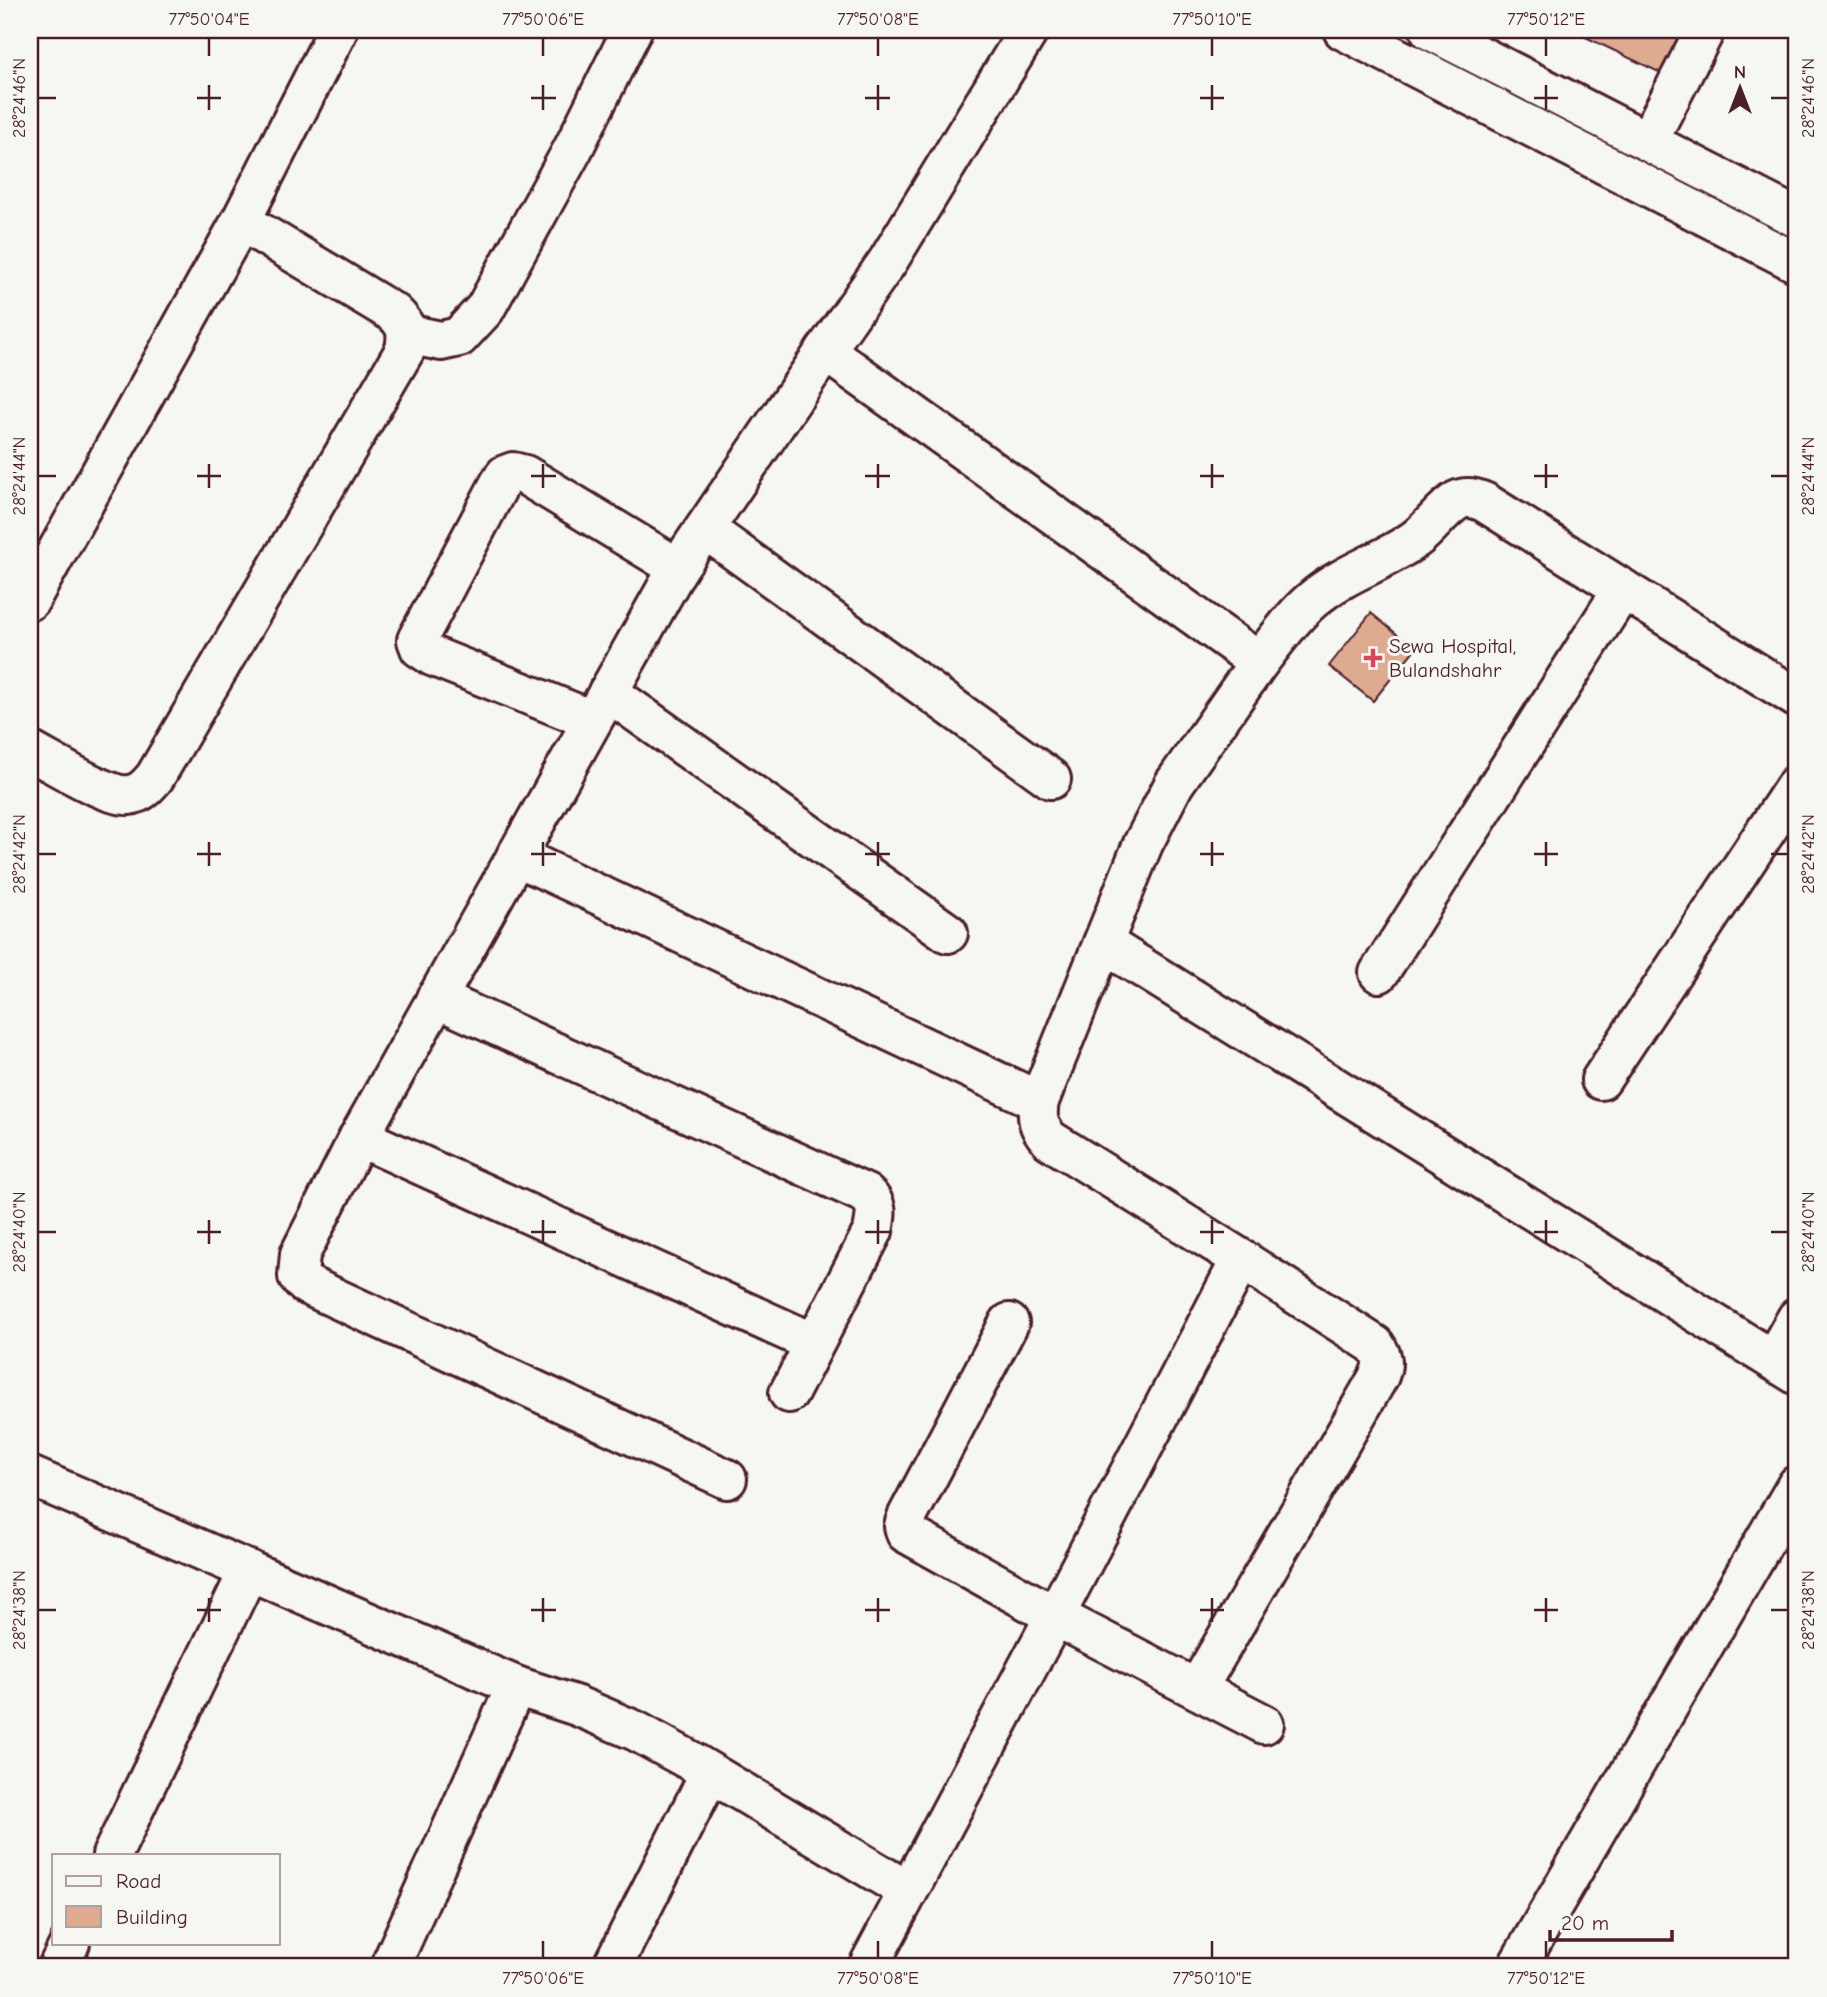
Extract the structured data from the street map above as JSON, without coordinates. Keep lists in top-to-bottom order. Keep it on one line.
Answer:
{"places":{"health":["Sewa Hospital, Bulandshahr"]},"legend":["Road","Building"],"scale_bar":"20 m","north":"top","coordinates":["77°50'04\"E","77°50'06\"E","77°50'08\"E","77°50'10\"E","77°50'12\"E","28°24'46\"N","28°24'44\"N","28°24'42\"N","28°24'40\"N","28°24'38\"N"]}
